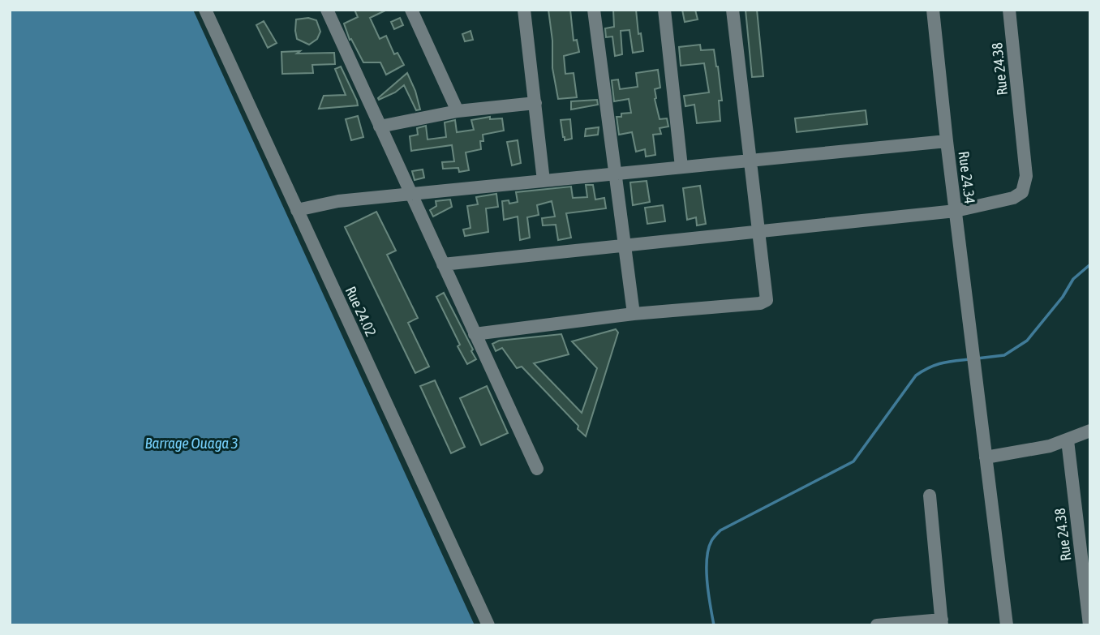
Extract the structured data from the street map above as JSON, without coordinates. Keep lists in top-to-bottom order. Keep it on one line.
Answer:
{"streets":{"street":["Rue 24.38","Rue 24.34","Rue 24.02"]},"crossings":[["Rue 24.38","Rue 24.34"]],"water":["Barrage Ouaga 3"]}
